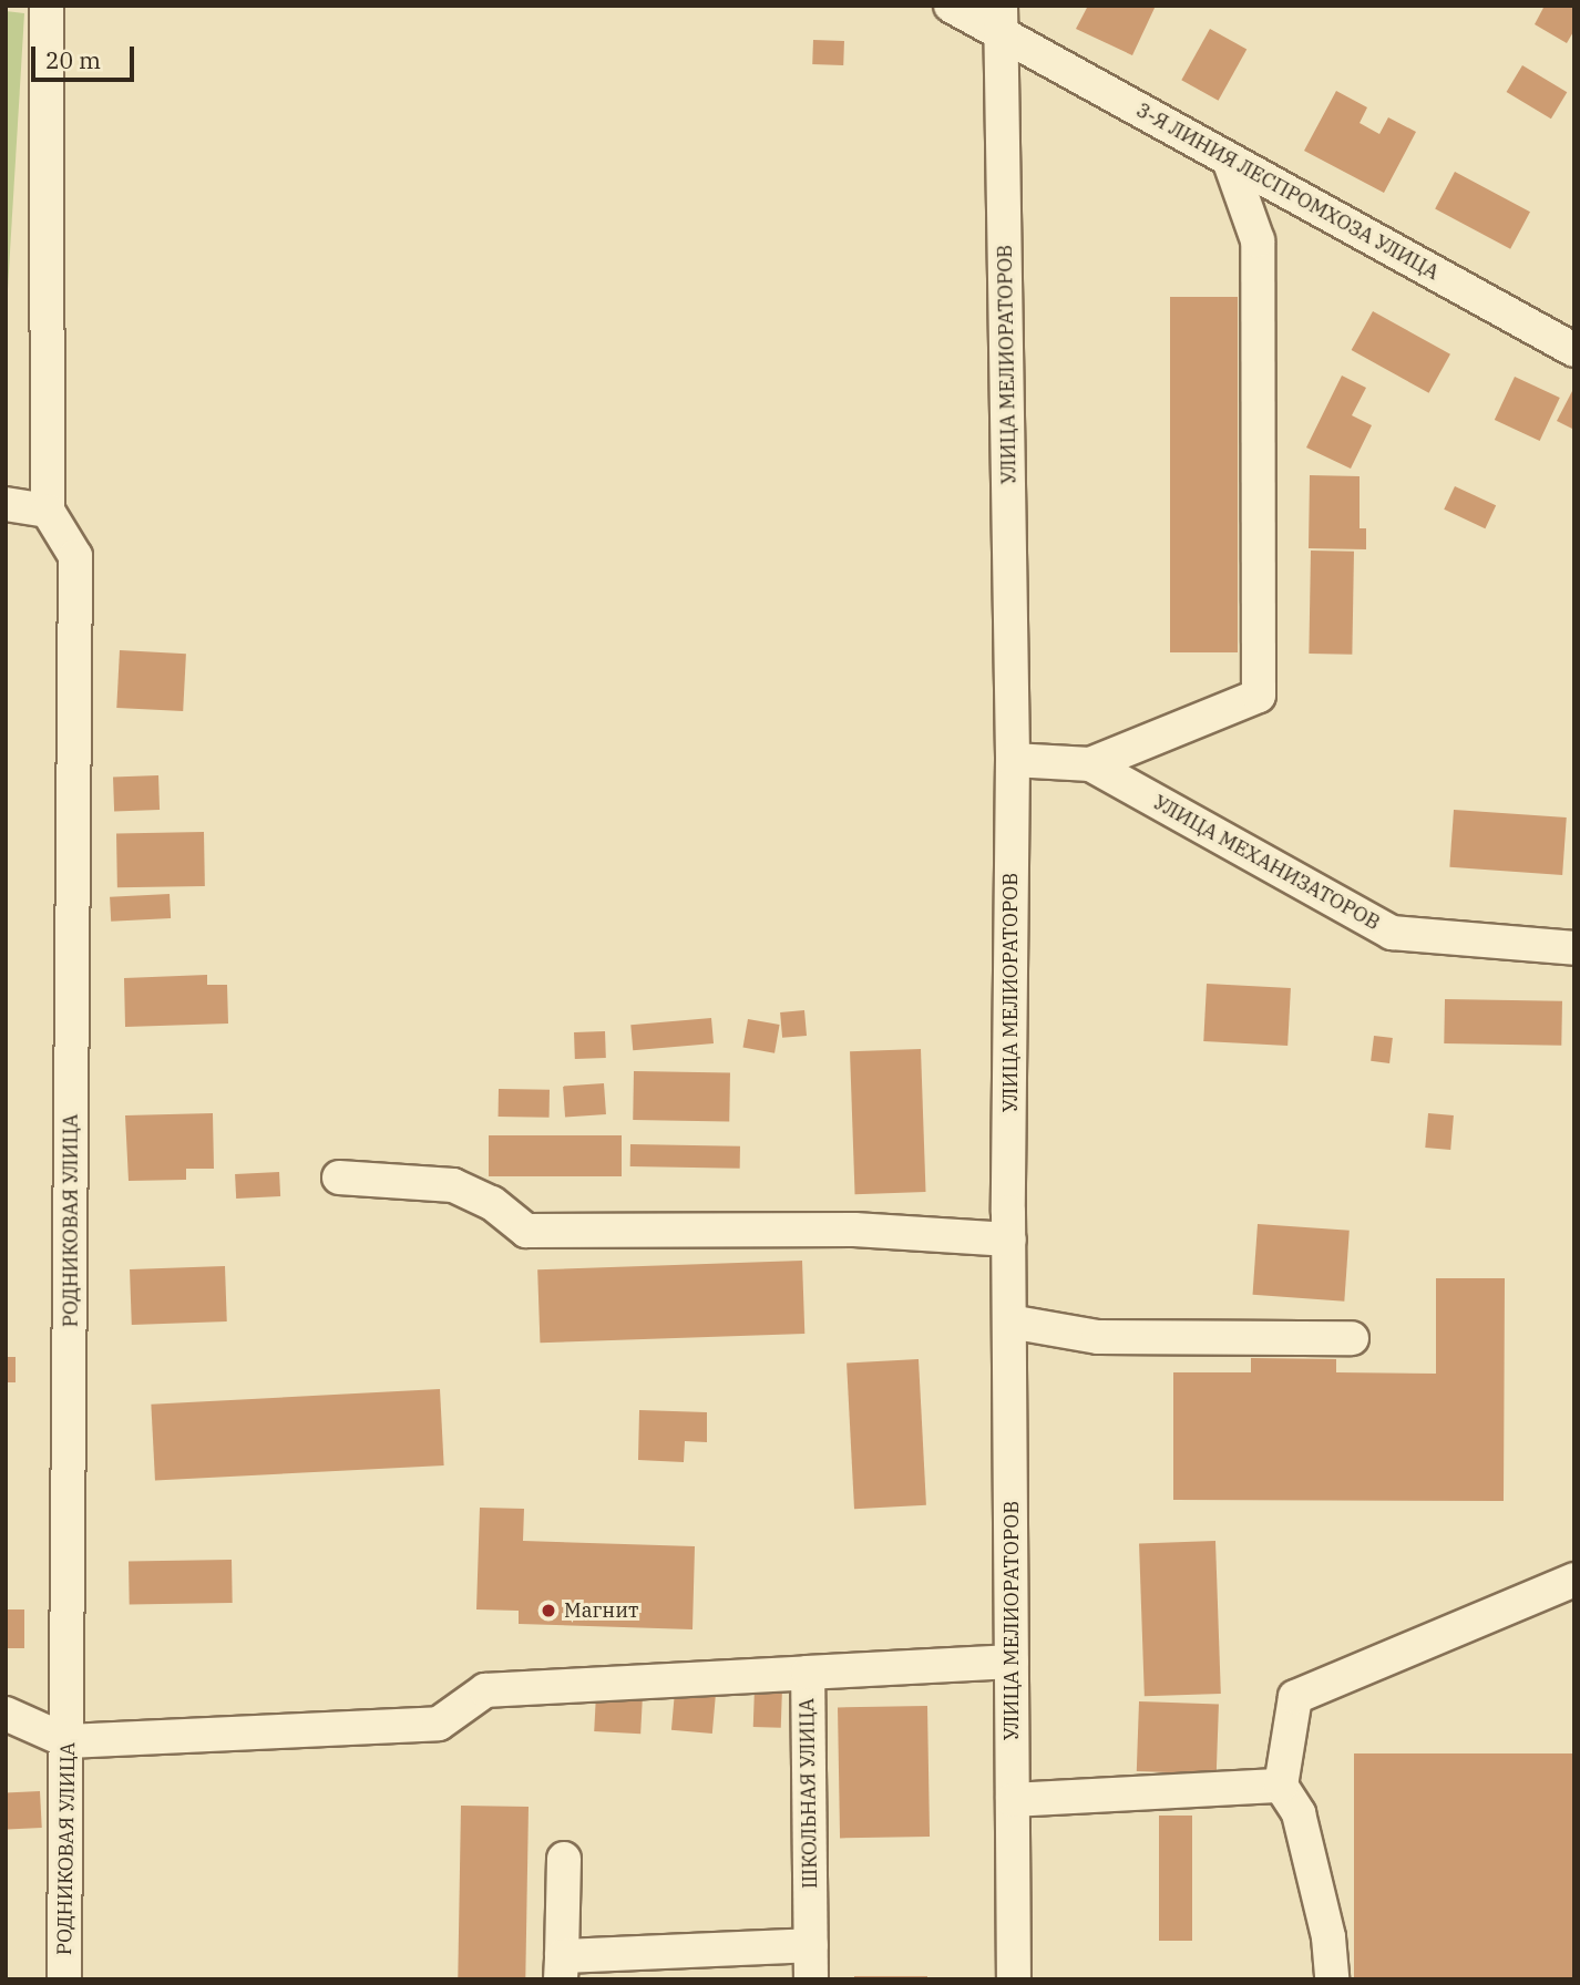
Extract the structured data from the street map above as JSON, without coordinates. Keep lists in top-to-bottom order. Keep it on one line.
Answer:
{"streets":{"street":["3-Я ЛИНИЯ ЛЕСПРОМХОЗА УЛИЦА","УЛИЦА МЕЛИОРАТОРОВ","УЛИЦА МЕХАНИЗАТОРОВ","РОДНИКОВАЯ УЛИЦА","ШКОЛЬНАЯ УЛИЦА"]},"crossings":[["3-Я ЛИНИЯ ЛЕСПРОМХОЗА УЛИЦА","УЛИЦА МЕЛИОРАТОРОВ"],["УЛИЦА МЕЛИОРАТОРОВ","УЛИЦА МЕХАНИЗАТОРОВ"],["УЛИЦА МЕЛИОРАТОРОВ","ШКОЛЬНАЯ УЛИЦА"]],"places":["Магнит"],"scale_bar":"20 m"}
